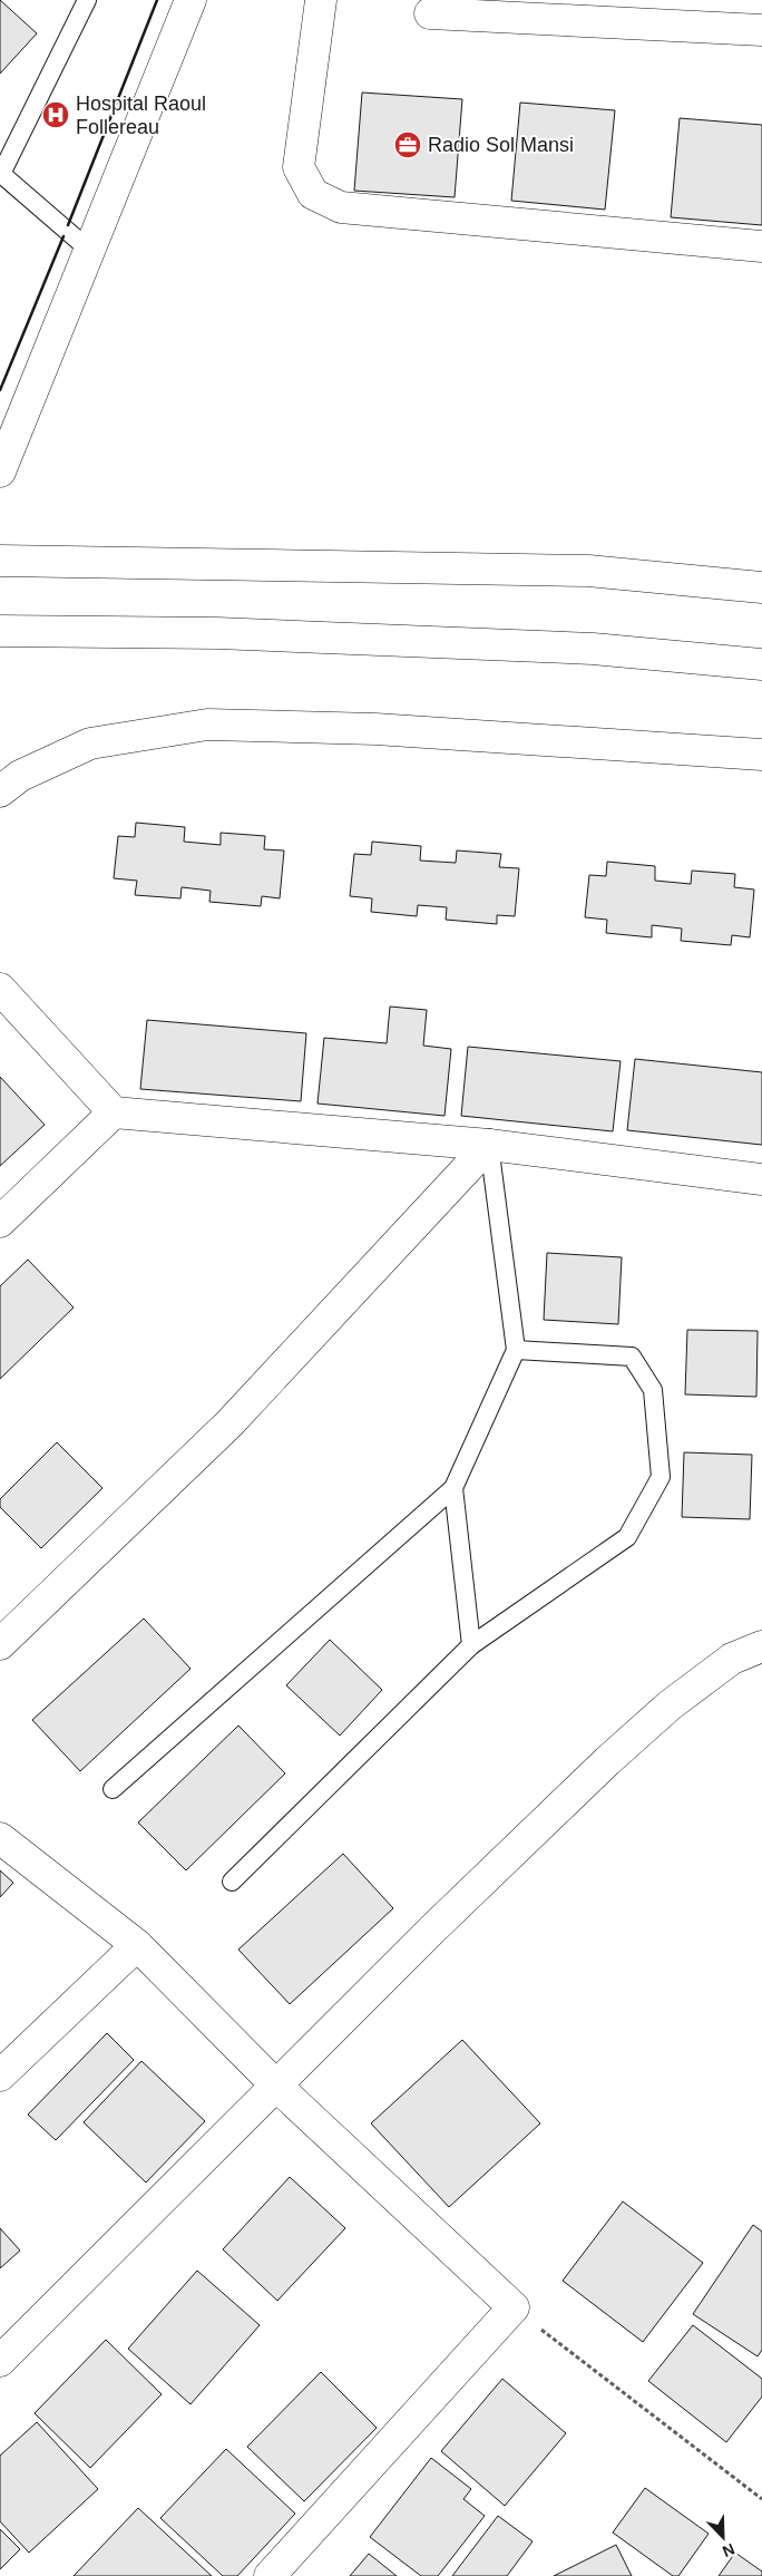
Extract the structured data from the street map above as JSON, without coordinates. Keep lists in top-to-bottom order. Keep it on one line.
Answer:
{"places":{"hospital":["Hospital Raoul Follereau"],"office":["Radio Sol Mansi"]},"north":"bottom right"}
